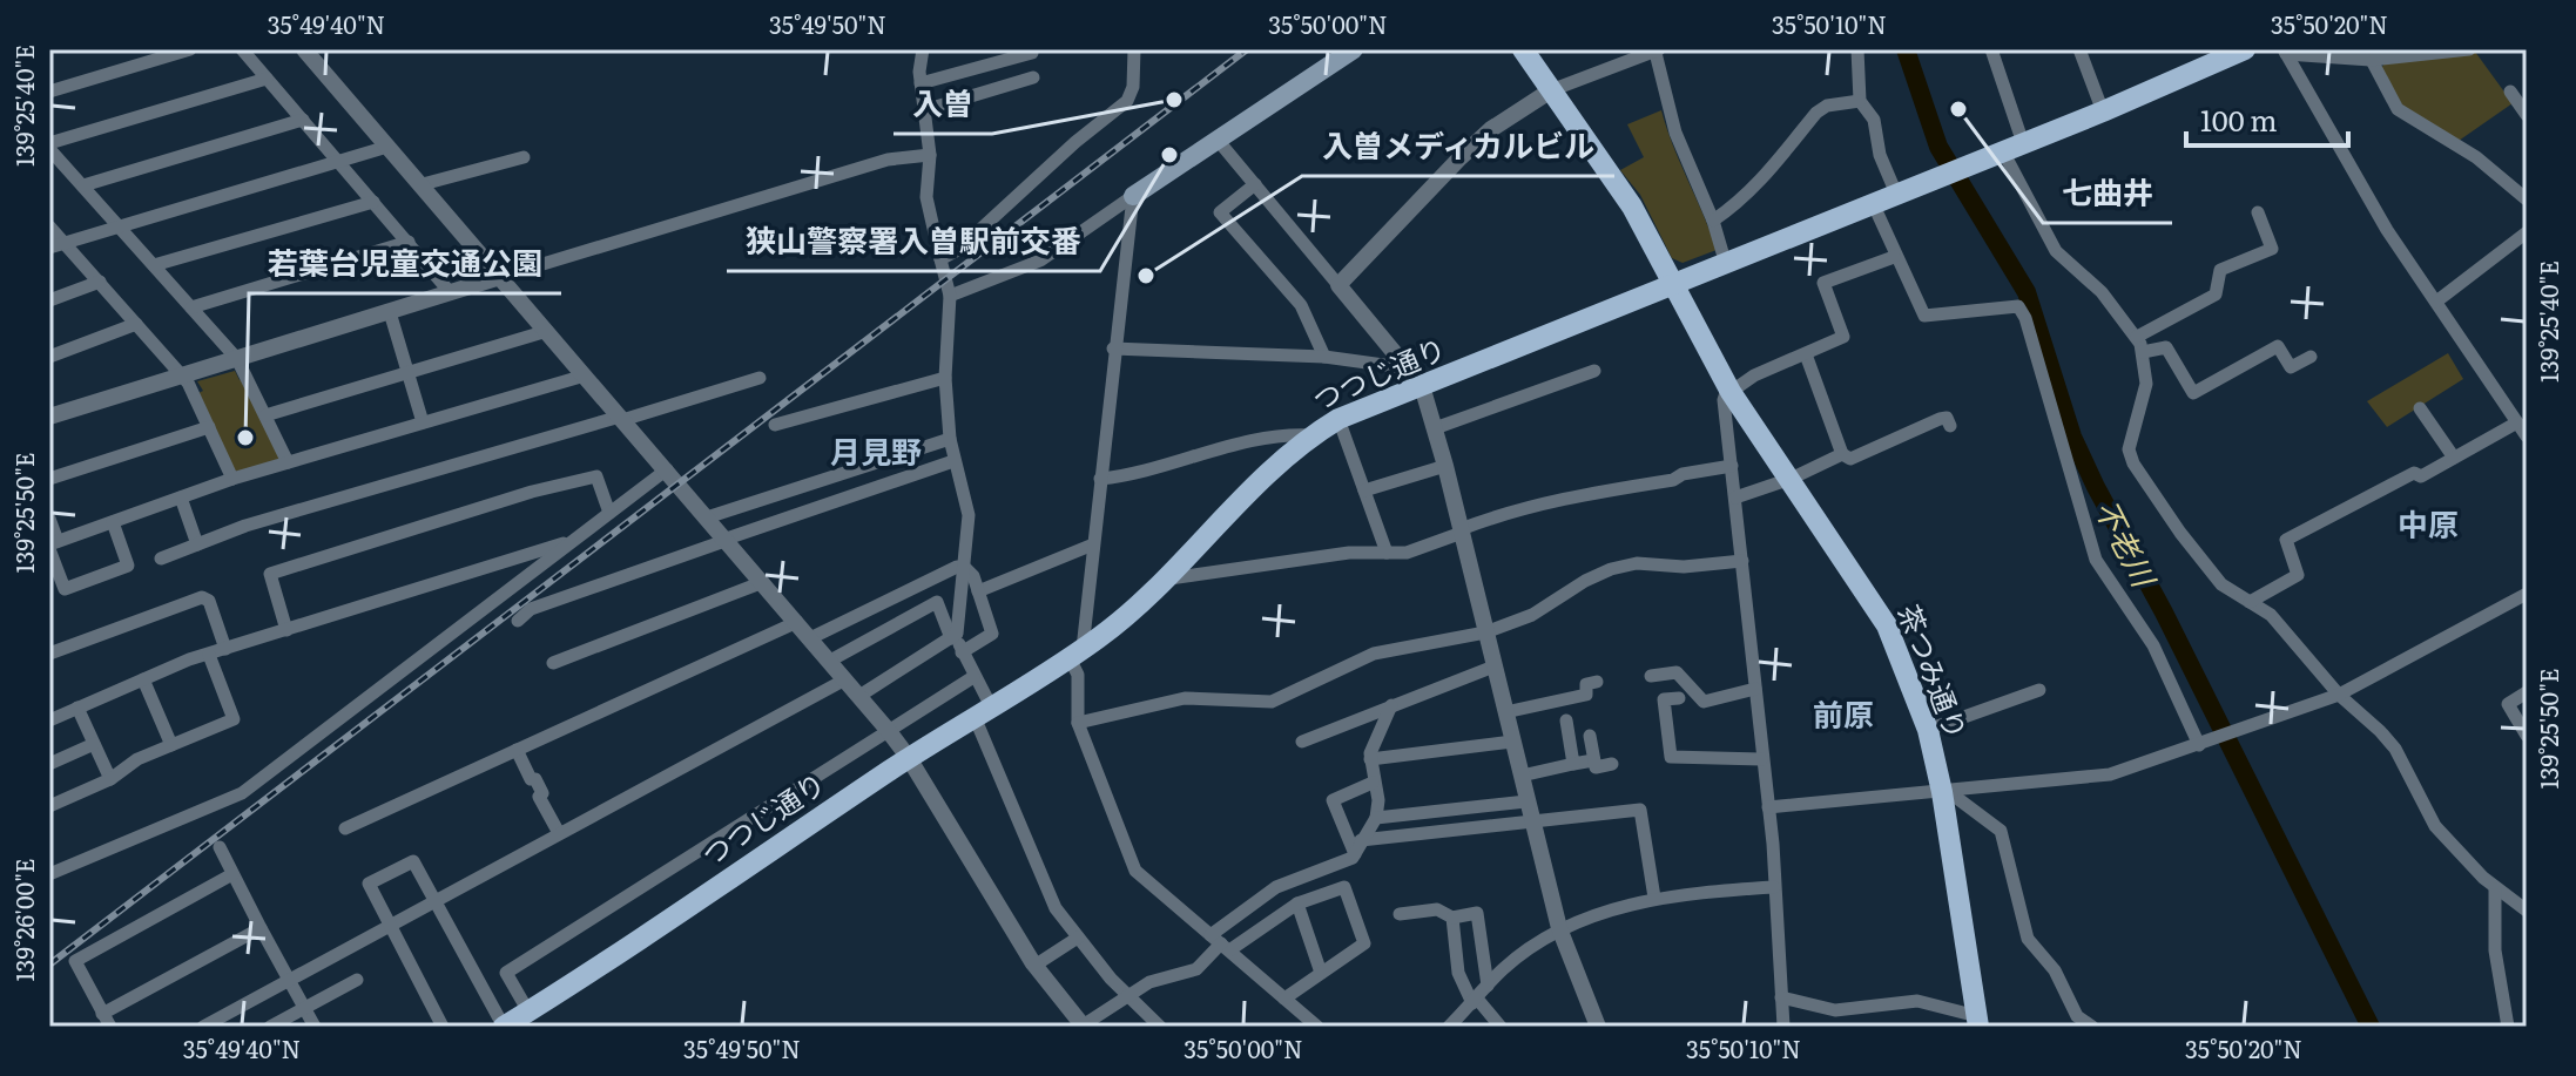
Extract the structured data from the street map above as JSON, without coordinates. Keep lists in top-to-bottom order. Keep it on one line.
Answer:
{"streets":{"main road":["つつじ通り","茶つみ通り"]},"crossings":[["つつじ通り","茶つみ通り"]],"districts":["月見野","中原","前原"],"water":["不老川"],"places":["入曽","七曲井","狭山警察署入曽駅前交番","入曽メディカルビル","若葉台児童交通公園"],"scale_bar":"100 m","coordinates":["35°49'40\"N","35°49'50\"N","35°50'00\"N","35°50'10\"N","35°50'20\"N","139°25'40\"E","139°25'50\"E","139°26'00\"E"]}
